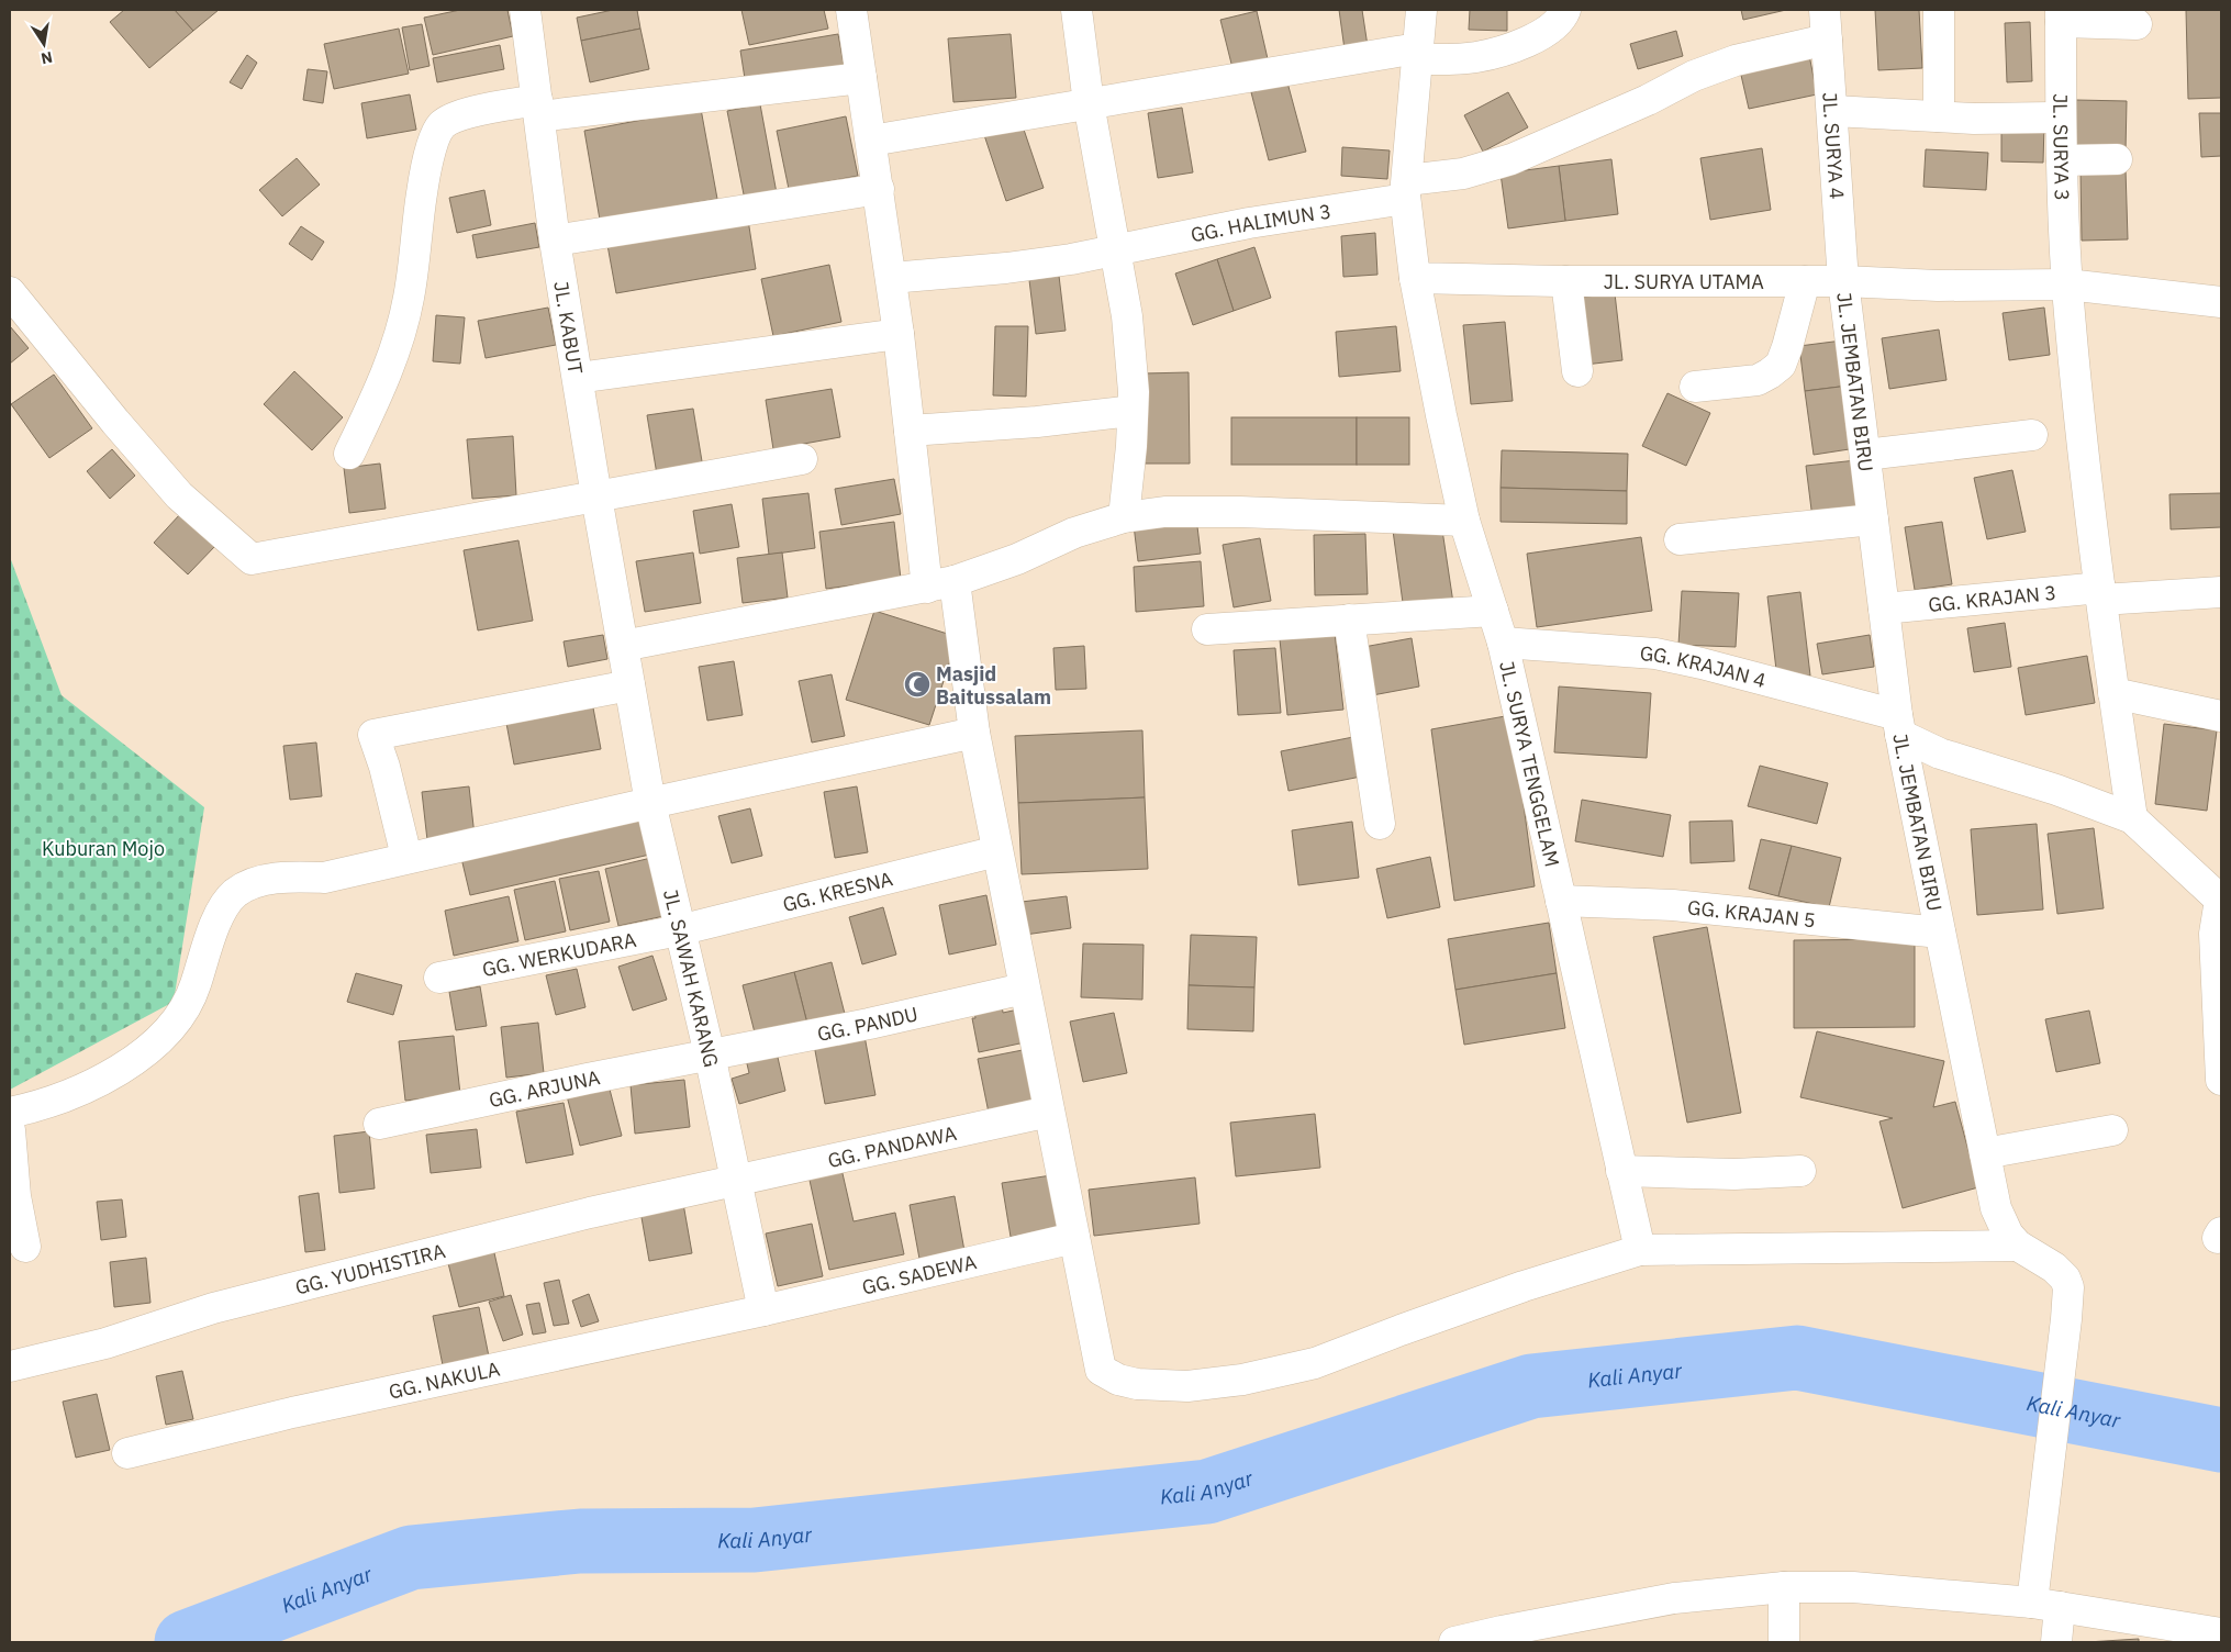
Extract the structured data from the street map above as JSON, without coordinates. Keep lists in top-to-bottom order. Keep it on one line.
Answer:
{"streets":{"street":["JL. SURYA 4","JL. SURYA 3","GG. HALIMUN 3","JL. SURYA UTAMA","JL. KABUT","JL. JEMBATAN BIRU","GG. KRAJAN 3","GG. KRAJAN 4","JL. SURYA TENGGELAM","GG. KRESNA","GG. KRAJAN 5","GG. WERKUDARA","JL. SAWAH KARANG","GG. PANDU","GG. ARJUNA","GG. PANDAWA","GG. YUDHISTIRA","GG. SADEWA","GG. NAKULA"]},"crossings":[["JL. SURYA 4","GG. HALIMUN 3"],["JL. SURYA 4","JL. SURYA UTAMA"],["JL. SURYA 4","JL. JEMBATAN BIRU"],["JL. SURYA 3","JL. SURYA UTAMA"],["JL. SURYA 3","GG. KRAJAN 3"],["JL. SURYA 3","GG. KRAJAN 4"],["JL. SURYA UTAMA","JL. JEMBATAN BIRU"],["JL. SURYA UTAMA","JL. SURYA TENGGELAM"],["JL. KABUT","JL. SAWAH KARANG"],["JL. JEMBATAN BIRU","GG. KRAJAN 3"],["JL. JEMBATAN BIRU","GG. KRAJAN 4"],["JL. JEMBATAN BIRU","GG. KRAJAN 5"],["GG. KRAJAN 4","JL. SURYA TENGGELAM"],["JL. SURYA TENGGELAM","GG. KRAJAN 5"],["GG. KRESNA","GG. WERKUDARA"],["GG. KRESNA","JL. SAWAH KARANG"],["GG. WERKUDARA","JL. SAWAH KARANG"],["JL. SAWAH KARANG","GG. PANDU"],["JL. SAWAH KARANG","GG. ARJUNA"],["JL. SAWAH KARANG","GG. PANDAWA"],["JL. SAWAH KARANG","GG. YUDHISTIRA"],["JL. SAWAH KARANG","GG. SADEWA"],["JL. SAWAH KARANG","GG. NAKULA"],["GG. PANDU","GG. ARJUNA"],["GG. PANDAWA","GG. YUDHISTIRA"],["GG. SADEWA","GG. NAKULA"]],"water":["Kali Anyar"],"parks":["Kuburan Mojo"],"places":{"mosque":["Masjid Baitussalam"]},"north":"bottom"}
